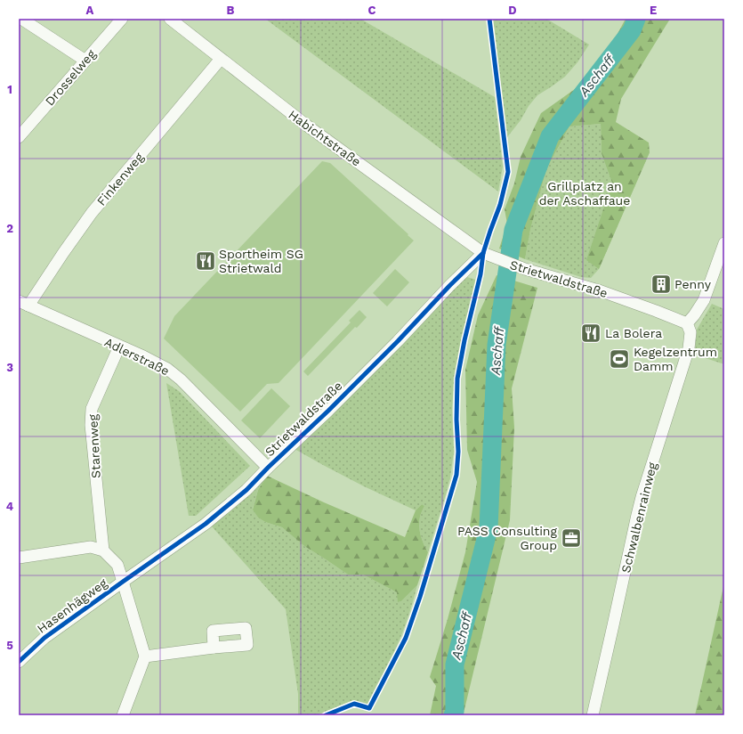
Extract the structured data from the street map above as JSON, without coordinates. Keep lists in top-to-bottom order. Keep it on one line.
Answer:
{"streets":{"street":["Drosselweg","Habichtstraße","Finkenweg","Strietwaldstraße","Adlerstraße","Starenweg","Schwalbenrainweg","Hasenhägweg"]},"crossings":[["Habichtstraße","Finkenweg"],["Habichtstraße","Strietwaldstraße"],["Finkenweg","Adlerstraße"],["Strietwaldstraße","Adlerstraße"],["Strietwaldstraße","Schwalbenrainweg"],["Strietwaldstraße","Hasenhägweg"],["Adlerstraße","Starenweg"]],"water":["Aschaff"],"parks":["Grillplatz an der Aschaffaue"],"places":{"restaurant":["Sportheim SG Strietwald","La Bolera"],"building":["Penny"],"sports":["Kegelzentrum Damm"],"office":["PASS Consulting Group"]},"grid":{"columns":["A","B","C","D","E"],"rows":["1","2","3","4","5"]}}
